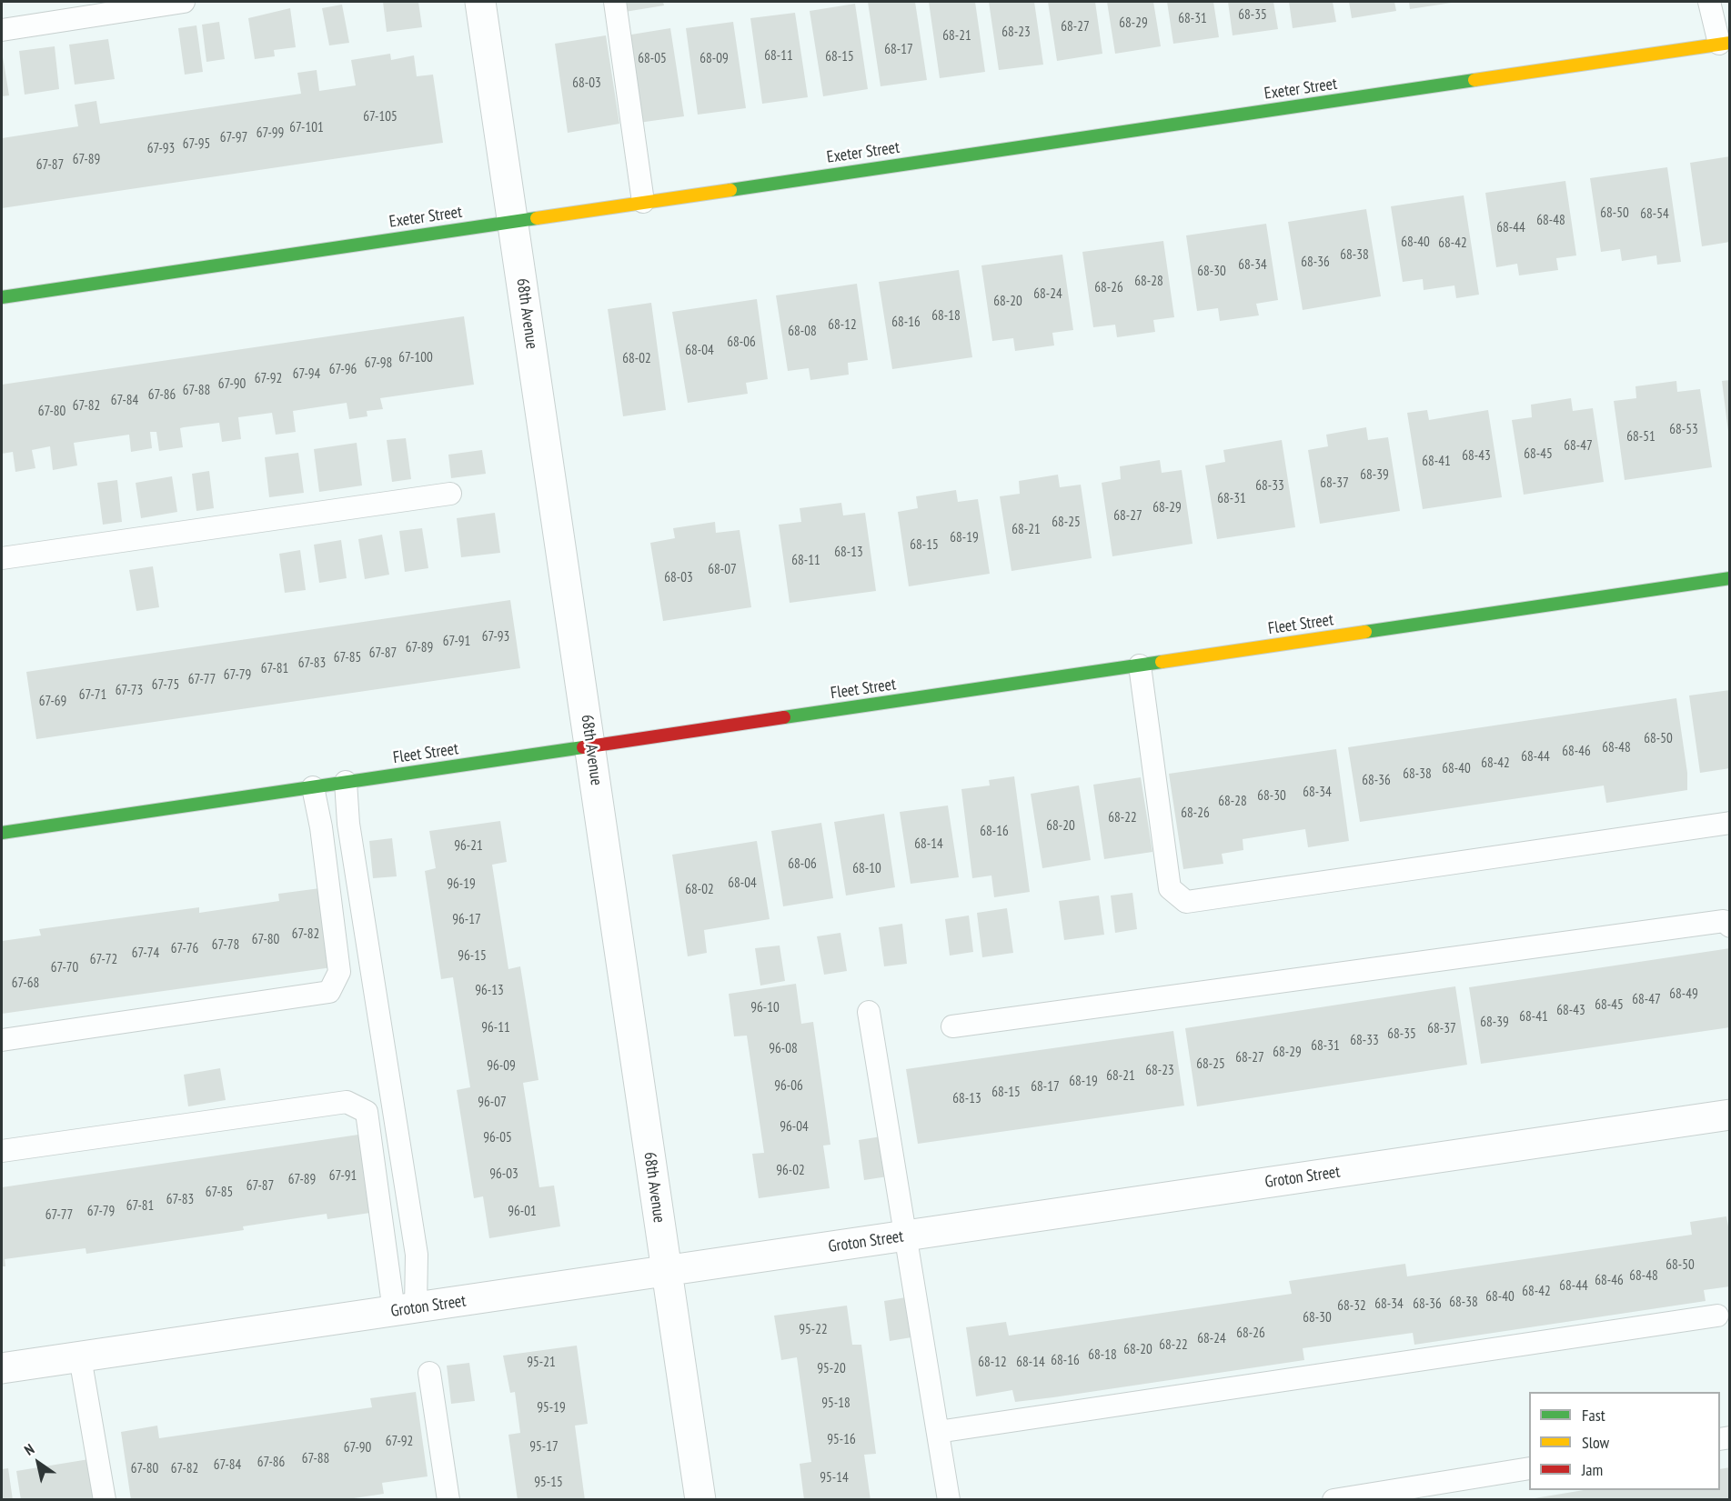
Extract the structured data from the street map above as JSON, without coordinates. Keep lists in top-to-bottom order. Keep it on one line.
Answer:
{"streets":{"street":["Exeter Street","68th Avenue","Fleet Street","Groton Street"]},"crossings":[["Exeter Street","68th Avenue"],["68th Avenue","Fleet Street"],["68th Avenue","Groton Street"]],"house_numbers":["68-35","68-31","68-29","68-27","68-23","68-21","68-17","68-11","68-15","68-05","68-09","68-03","67-105","67-101","67-99","67-97","67-95","67-93","67-89","67-87","68-50","68-54","68-48","68-44","68-40","68-42","68-38","68-36","68-34","68-30","68-28","68-26","68-24","68-20","68-18","68-16","68-12","68-08","68-06","68-04","67-100","68-02","67-98","67-96","67-94","67-92","67-90","67-88","67-86","67-84","67-82","67-80","68-53","68-51","68-47","68-45","68-43","68-41","68-39","68-37","68-33","68-31","68-29","68-27","68-25","68-21","68-19","68-15","68-13","68-11","68-07","68-03","67-93","67-91","67-89","67-87","67-85","67-83","67-81","67-79","67-77","67-75","67-73","67-71","67-69","68-50","68-48","68-46","68-44","68-42","68-40","68-38","68-36","68-34","68-30","68-28","68-26","68-22","68-20","68-16","68-14","96-21","68-06","68-10","68-04","96-19","68-02","96-17","67-82","67-80","67-78","67-76","67-74","96-15","67-72","67-70","67-68","96-13","68-49","68-47","68-45","96-10","68-43","68-41","68-39","96-11","68-37","68-35","68-33","68-31","96-08","68-29","68-27","68-25","96-09","68-23","68-21","68-19","96-06","68-17","68-15","68-13","96-07","96-04","96-05","96-02","96-03","67-91","67-89","67-87","67-85","67-83","67-81","67-79","96-01","67-77","68-50","68-48","68-46","68-44","68-42","68-40","68-38","68-34","68-36","68-32","68-30","95-22","68-26","68-24","68-22","68-20","68-18","68-16","95-21","68-12","68-14","95-20","95-18","95-19","95-16","67-92","95-17","67-90","67-88","67-86","67-84","67-80","67-82","95-14","95-15"],"legend":["Fast","Slow","Jam"],"north":"top left"}
